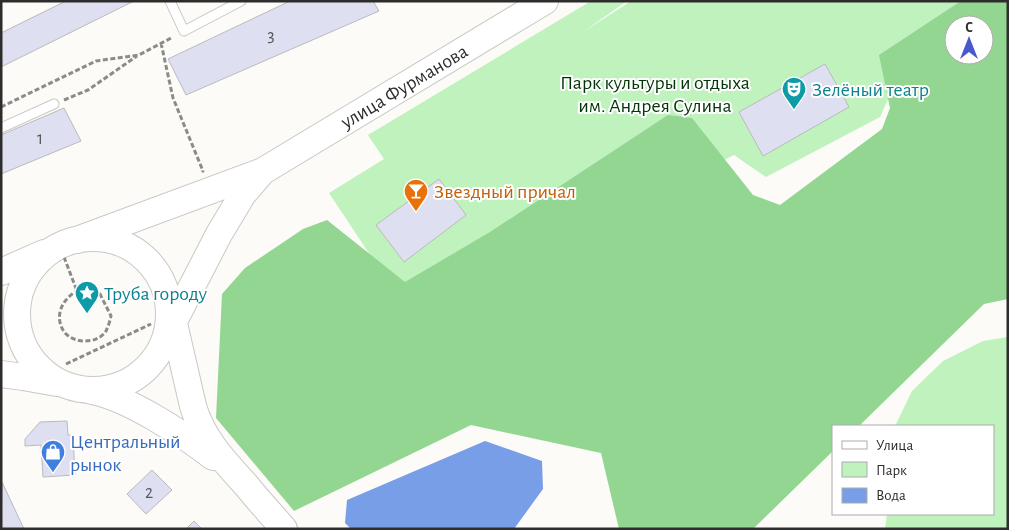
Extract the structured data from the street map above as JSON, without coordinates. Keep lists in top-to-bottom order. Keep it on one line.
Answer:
{"streets":{"main road":["улица Фурманова"]},"parks":["Парк культуры и отдыха им. Андрея Сулина"],"places":{"theatre":["Зелёный театр"],"bar":["Звездный причал"],"place":["Труба городу"],"shop":["Центральный рынок"]},"house_numbers":["3","1","2"],"legend":["Улица","Парк","Вода"],"north":"top"}
